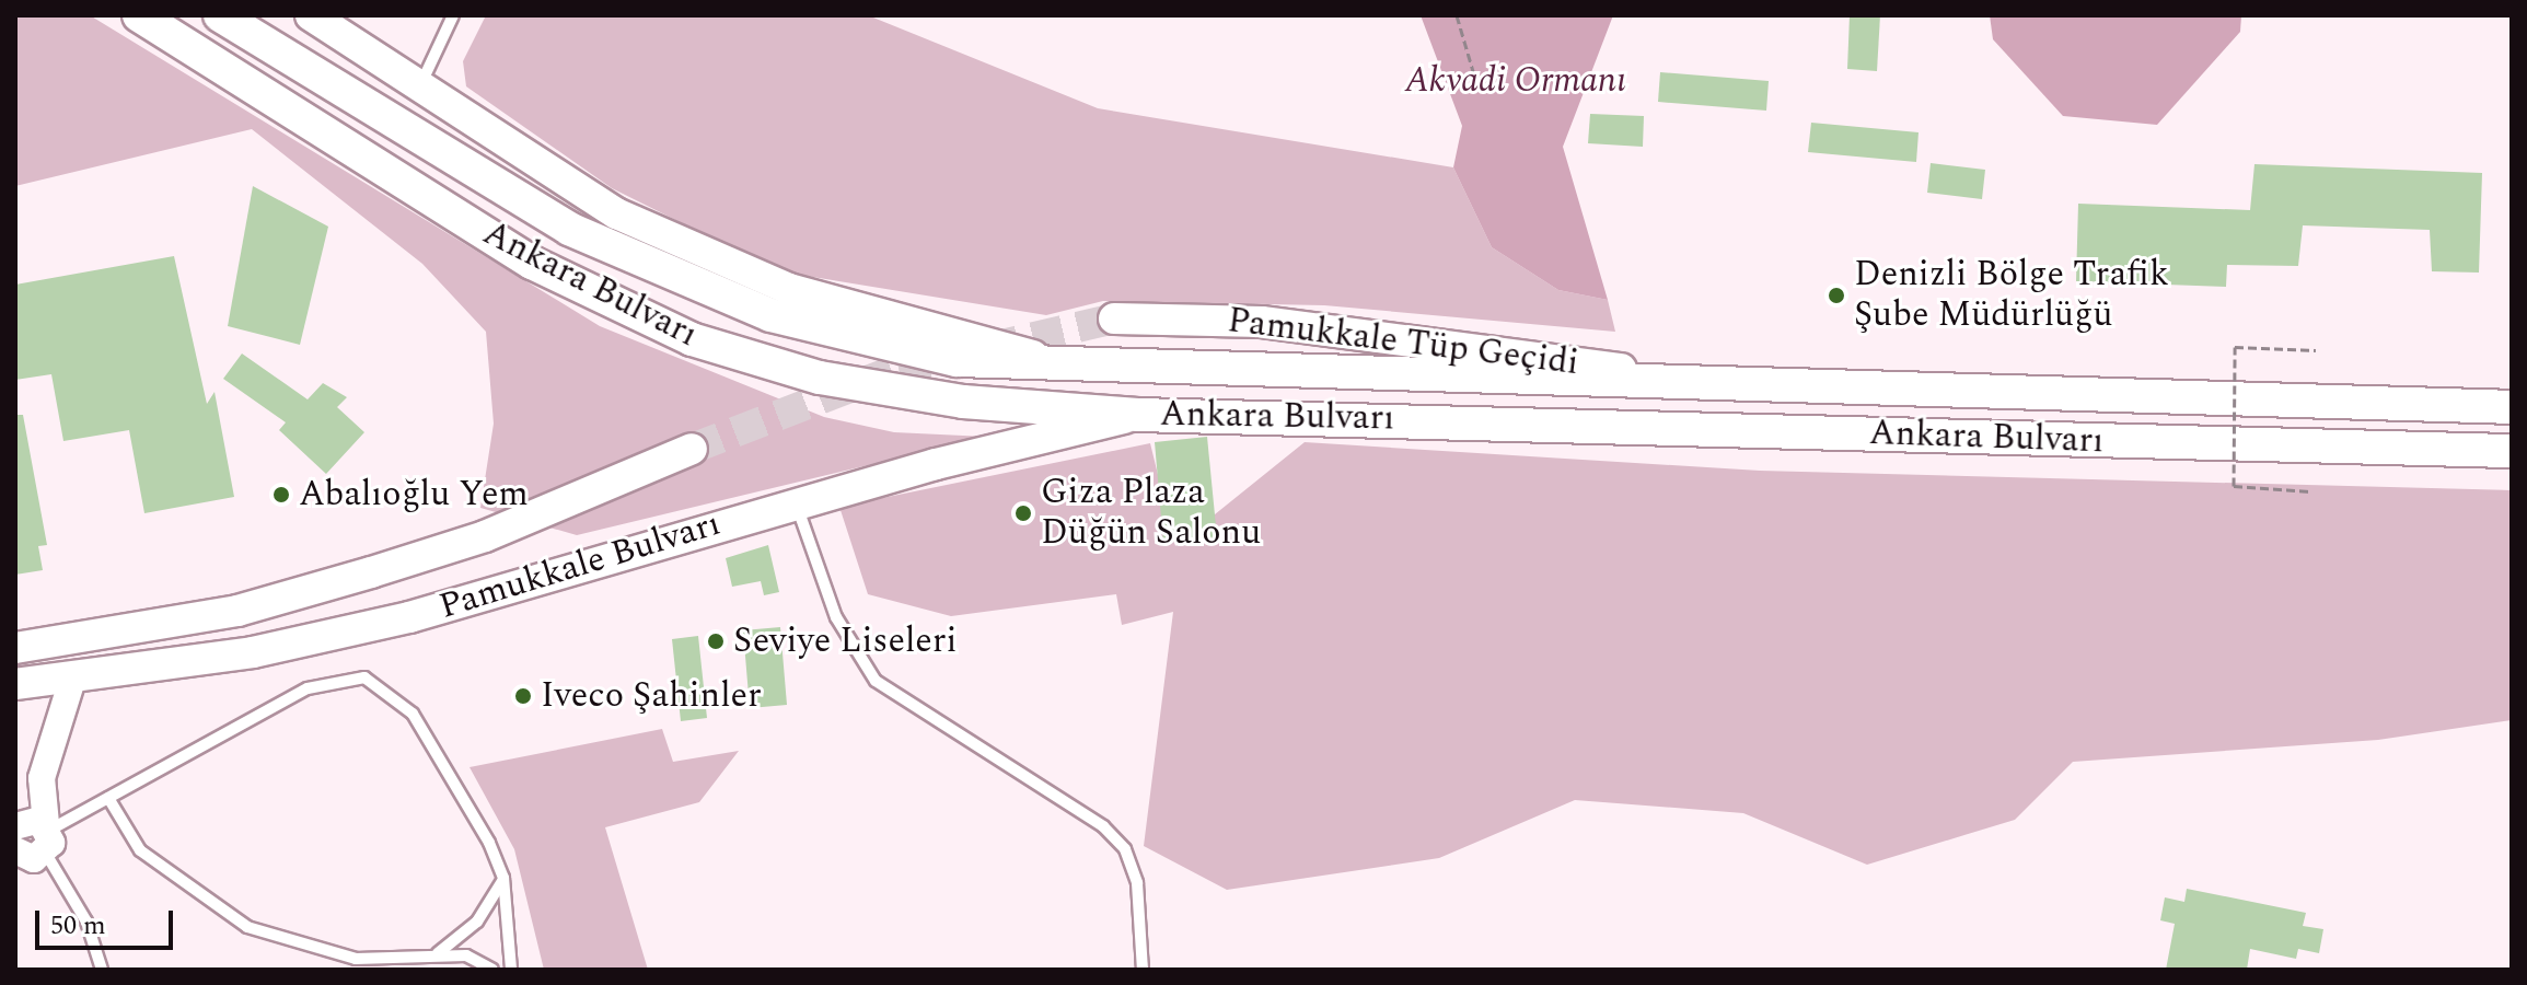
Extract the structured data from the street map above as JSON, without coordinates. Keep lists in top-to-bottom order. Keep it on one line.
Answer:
{"streets":{"main road":["Ankara Bulvarı","Pamukkale Tüp Geçidi","Pamukkale Bulvarı"]},"crossings":[["Ankara Bulvarı","Pamukkale Tüp Geçidi"],["Ankara Bulvarı","Pamukkale Bulvarı"]],"parks":["Akvadi Ormanı"],"places":["Denizli Bölge Trafik Şube Müdürlüğü","Abalıoğlu Yem","Giza Plaza Düğün Salonu","Seviye Liseleri","Iveco Şahinler"],"scale_bar":"50 m"}
